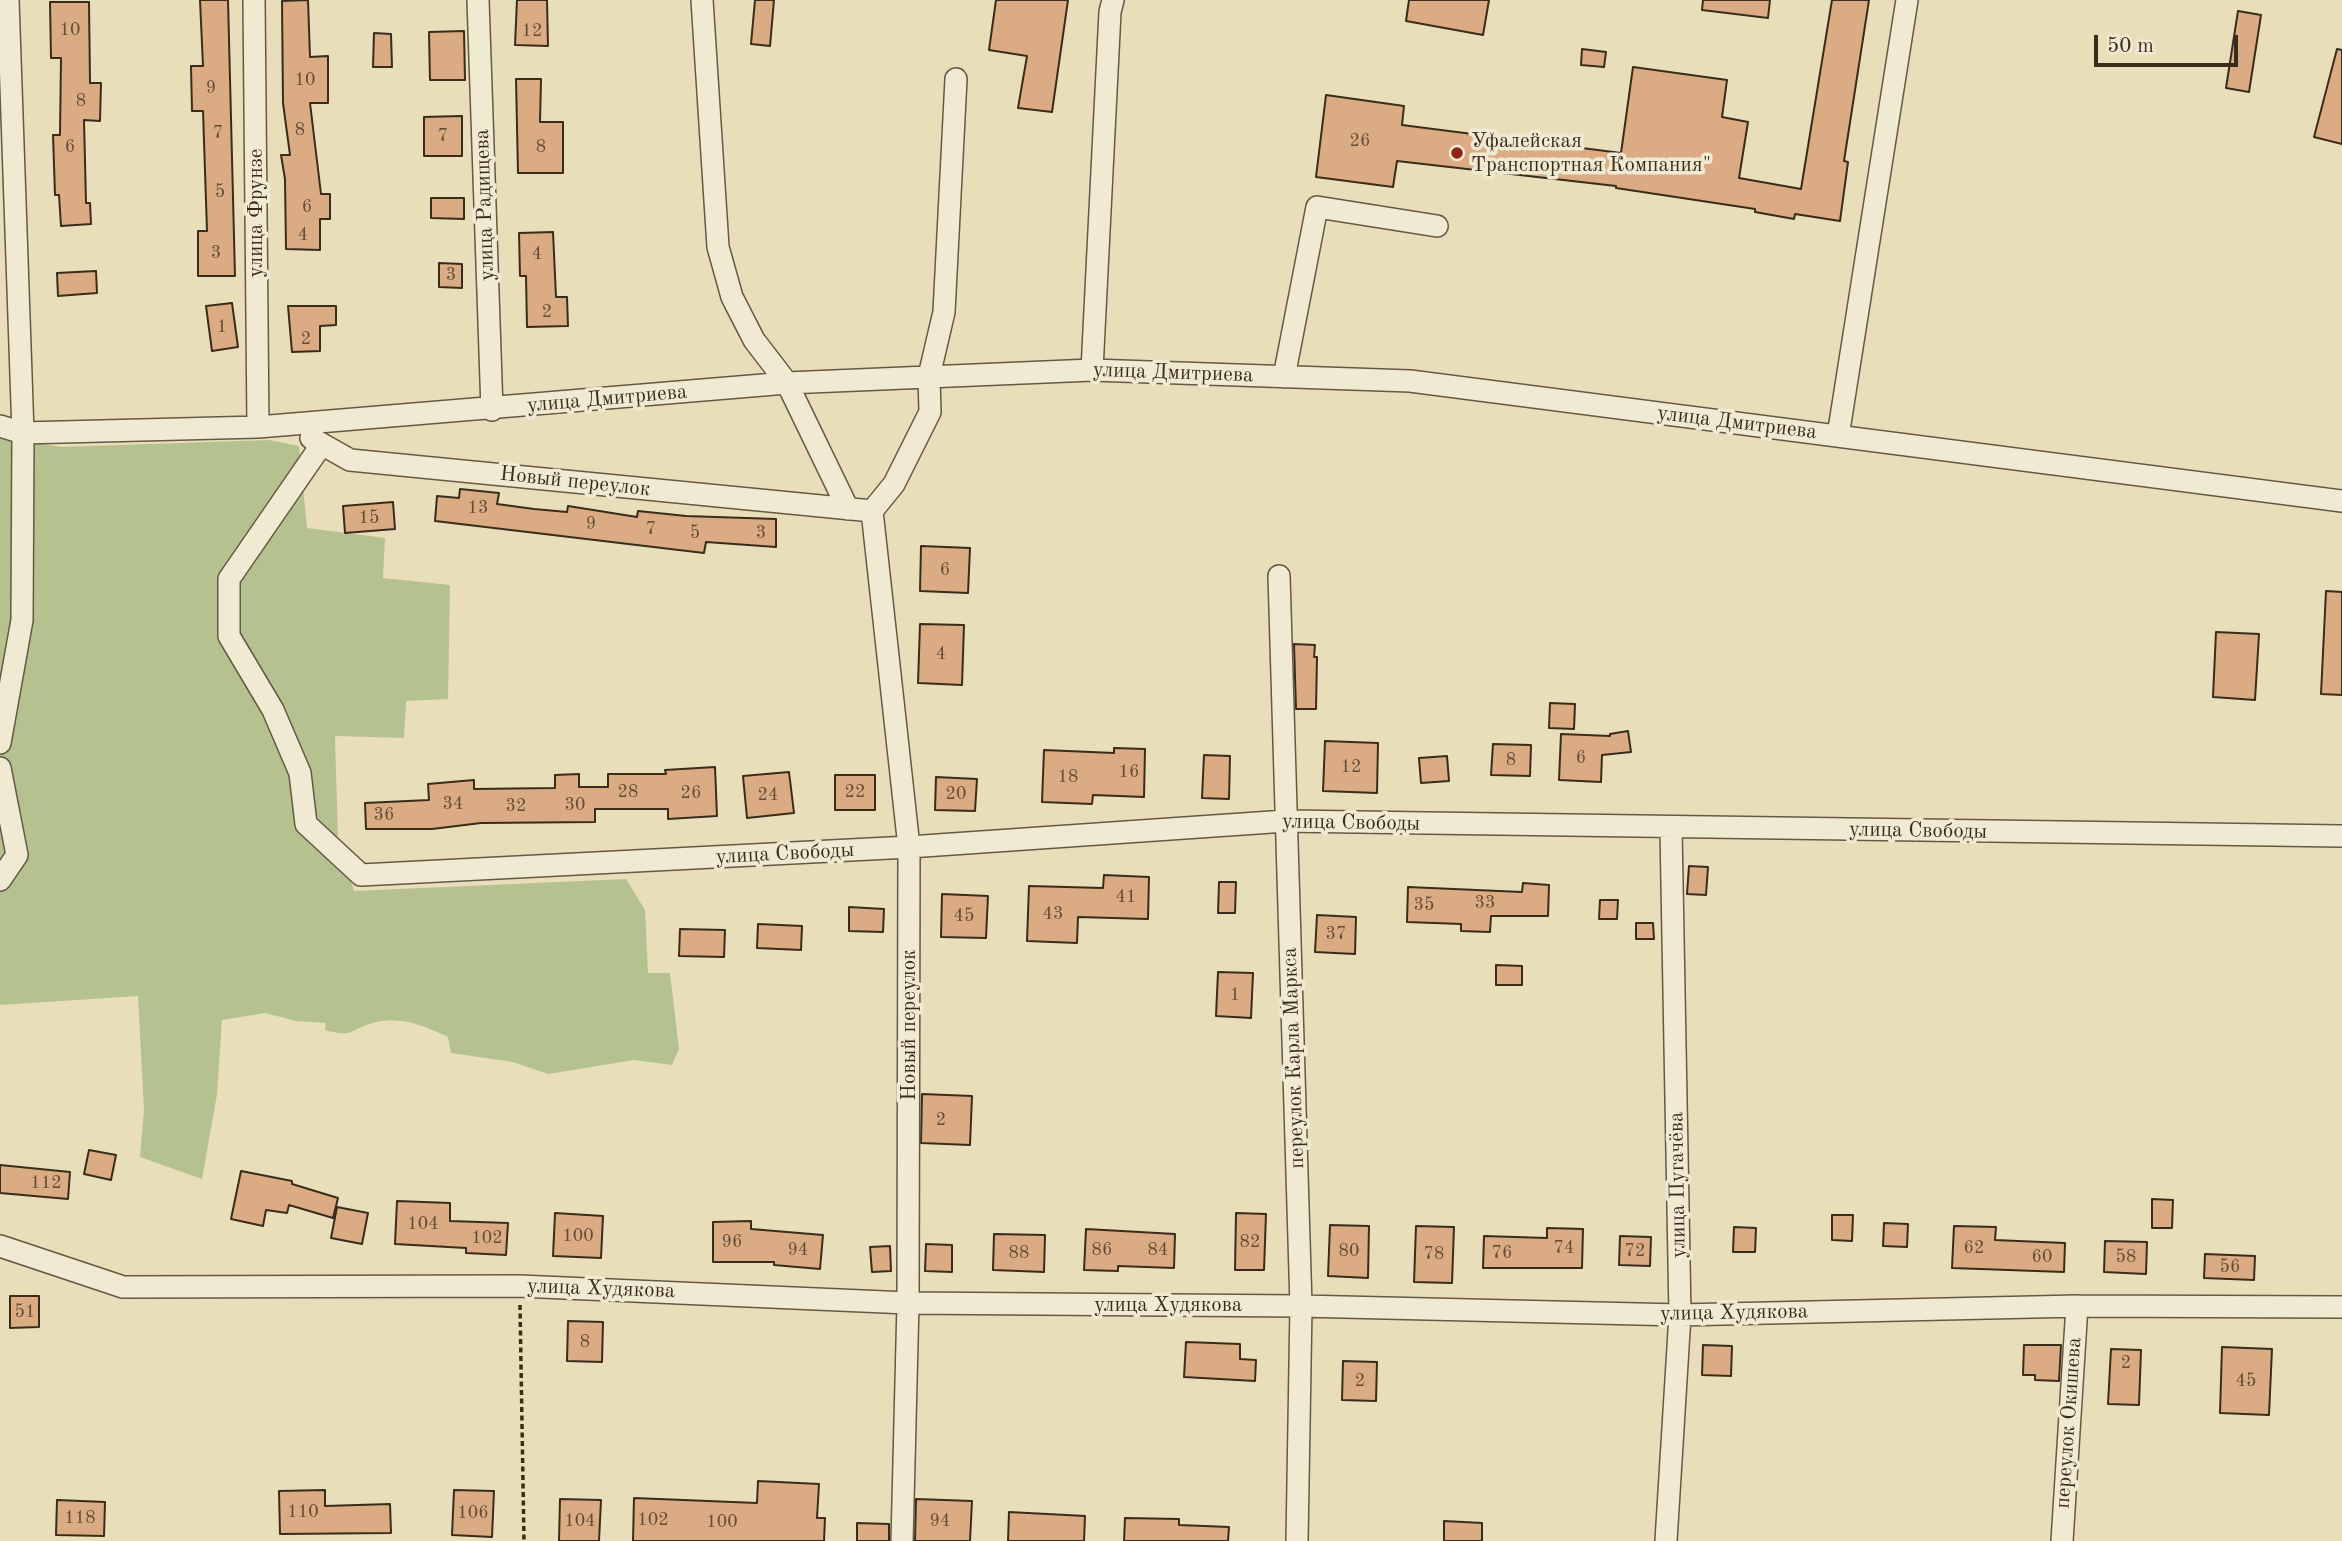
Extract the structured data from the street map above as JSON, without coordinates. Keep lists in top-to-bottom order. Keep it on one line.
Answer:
{"streets":{"street":["улица Радищева","улица Фрунзе","улица Дмитриева","Новый переулок","улица Свободы","переулок Карла Маркса","улица Пугачёва","улица Худякова","переулок Окишева"]},"crossings":[["улица Радищева","улица Дмитриева"],["улица Фрунзе","улица Дмитриева"],["улица Дмитриева","Новый переулок"],["Новый переулок","улица Свободы"],["Новый переулок","улица Худякова"],["улица Свободы","переулок Карла Маркса"],["улица Свободы","улица Пугачёва"],["переулок Карла Маркса","улица Худякова"],["улица Пугачёва","улица Худякова"],["улица Худякова","переулок Окишева"]],"places":["Уфалейская Транспортная Компания\""],"house_numbers":["10","12","10","9","8","8","7","7","26","6","8","5","6","4","3","4","3","2","1","2","13","15","9","7","5","3","6","4","6","8","12","16","18","28","22","26","20","24","34","30","32","36","41","33","35","43","45","37","1","2","112","104","100","102","96","82","74","62","94","86","84","80","72","88","76","78","60","58","56","51","8","2","2","45","110","106","118","102","104","94","100"],"scale_bar":"50 m"}
